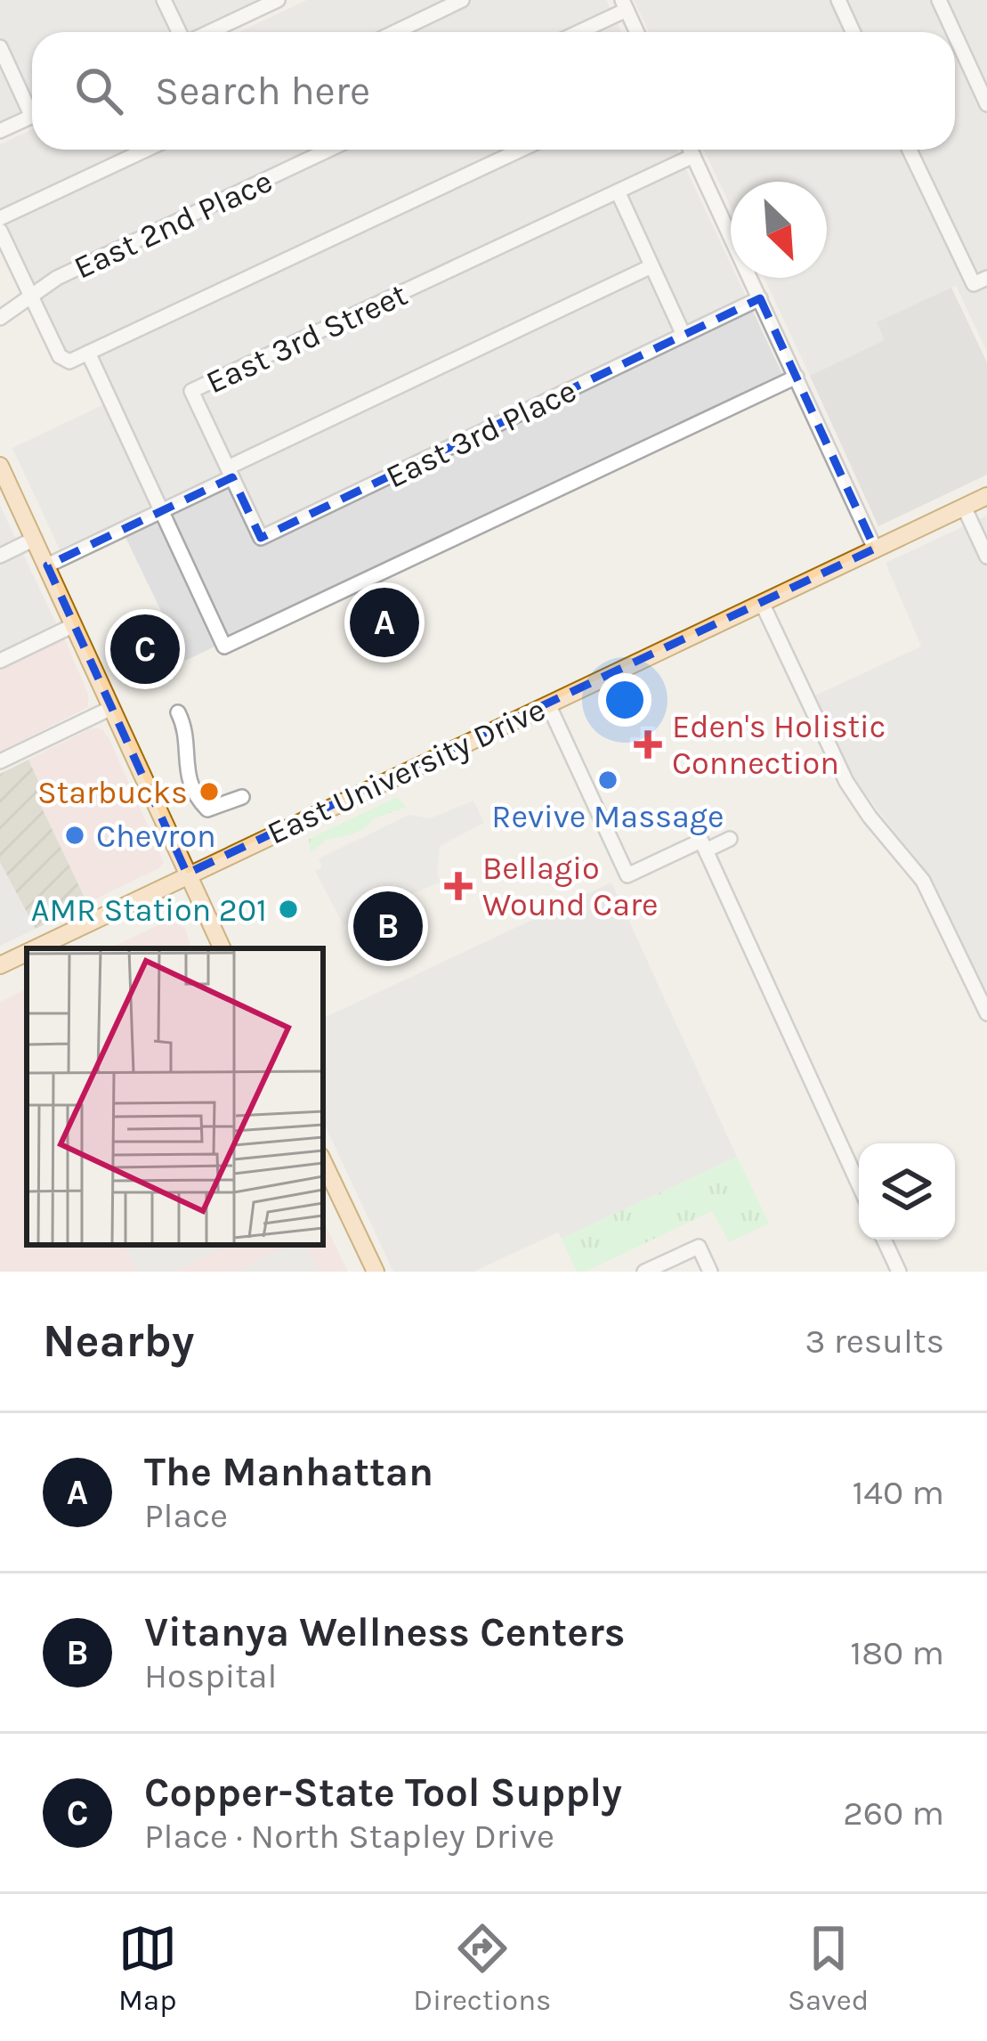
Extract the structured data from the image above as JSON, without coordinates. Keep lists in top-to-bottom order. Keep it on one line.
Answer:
{"streets":{"main road":["East University Drive"],"street":["East 2nd Place","East 3rd Street","East 3rd Place"]},"crossings":[["East 3rd Street","East 3rd Place"]],"places":{"health":["Eden's Holistic Connection","Bellagio Wound Care"],"other":["Revive Massage","Starbucks","Chevron","AMR Station 201"]},"north":"bottom right","page":{"search":"Search here","pins":["A","C","B"],"heading":["Nearby","3 results"],"list":[{"mark":"A","name":"The Manhattan","note":"Place","value":"140 m"},{"mark":"B","name":"Vitanya Wellness Centers","note":"Hospital","value":"180 m"},{"mark":"C","name":"Copper-State Tool Supply","note":"Place · North Stapley Drive","value":"260 m"}],"nav":["Map","Directions","Saved"]}}
